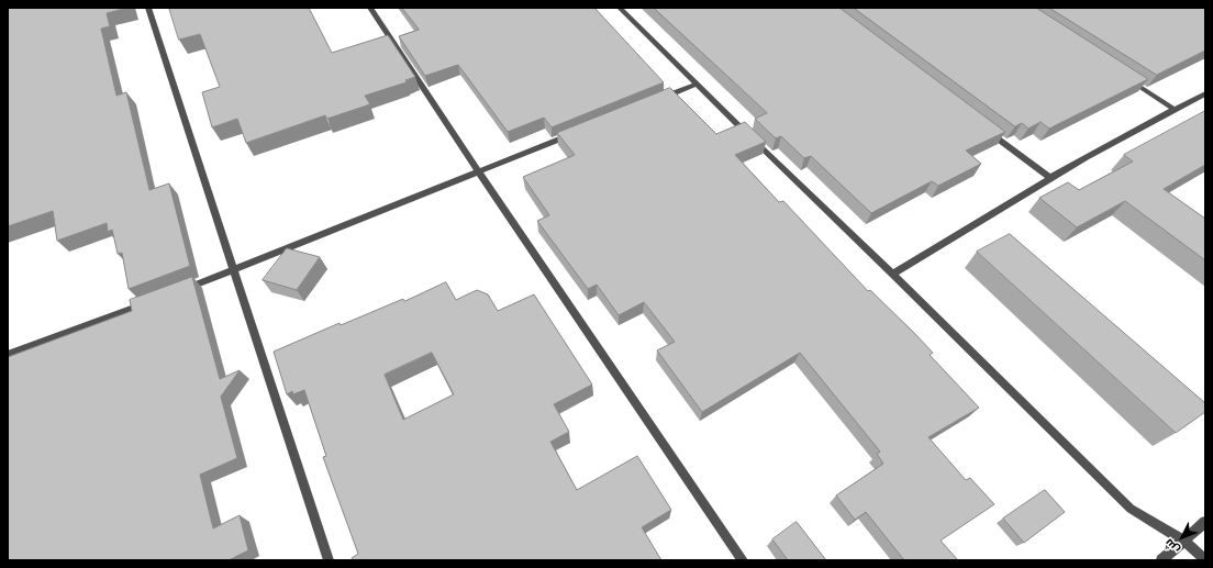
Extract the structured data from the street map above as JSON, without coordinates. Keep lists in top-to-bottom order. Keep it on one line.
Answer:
{"north":"bottom left"}
